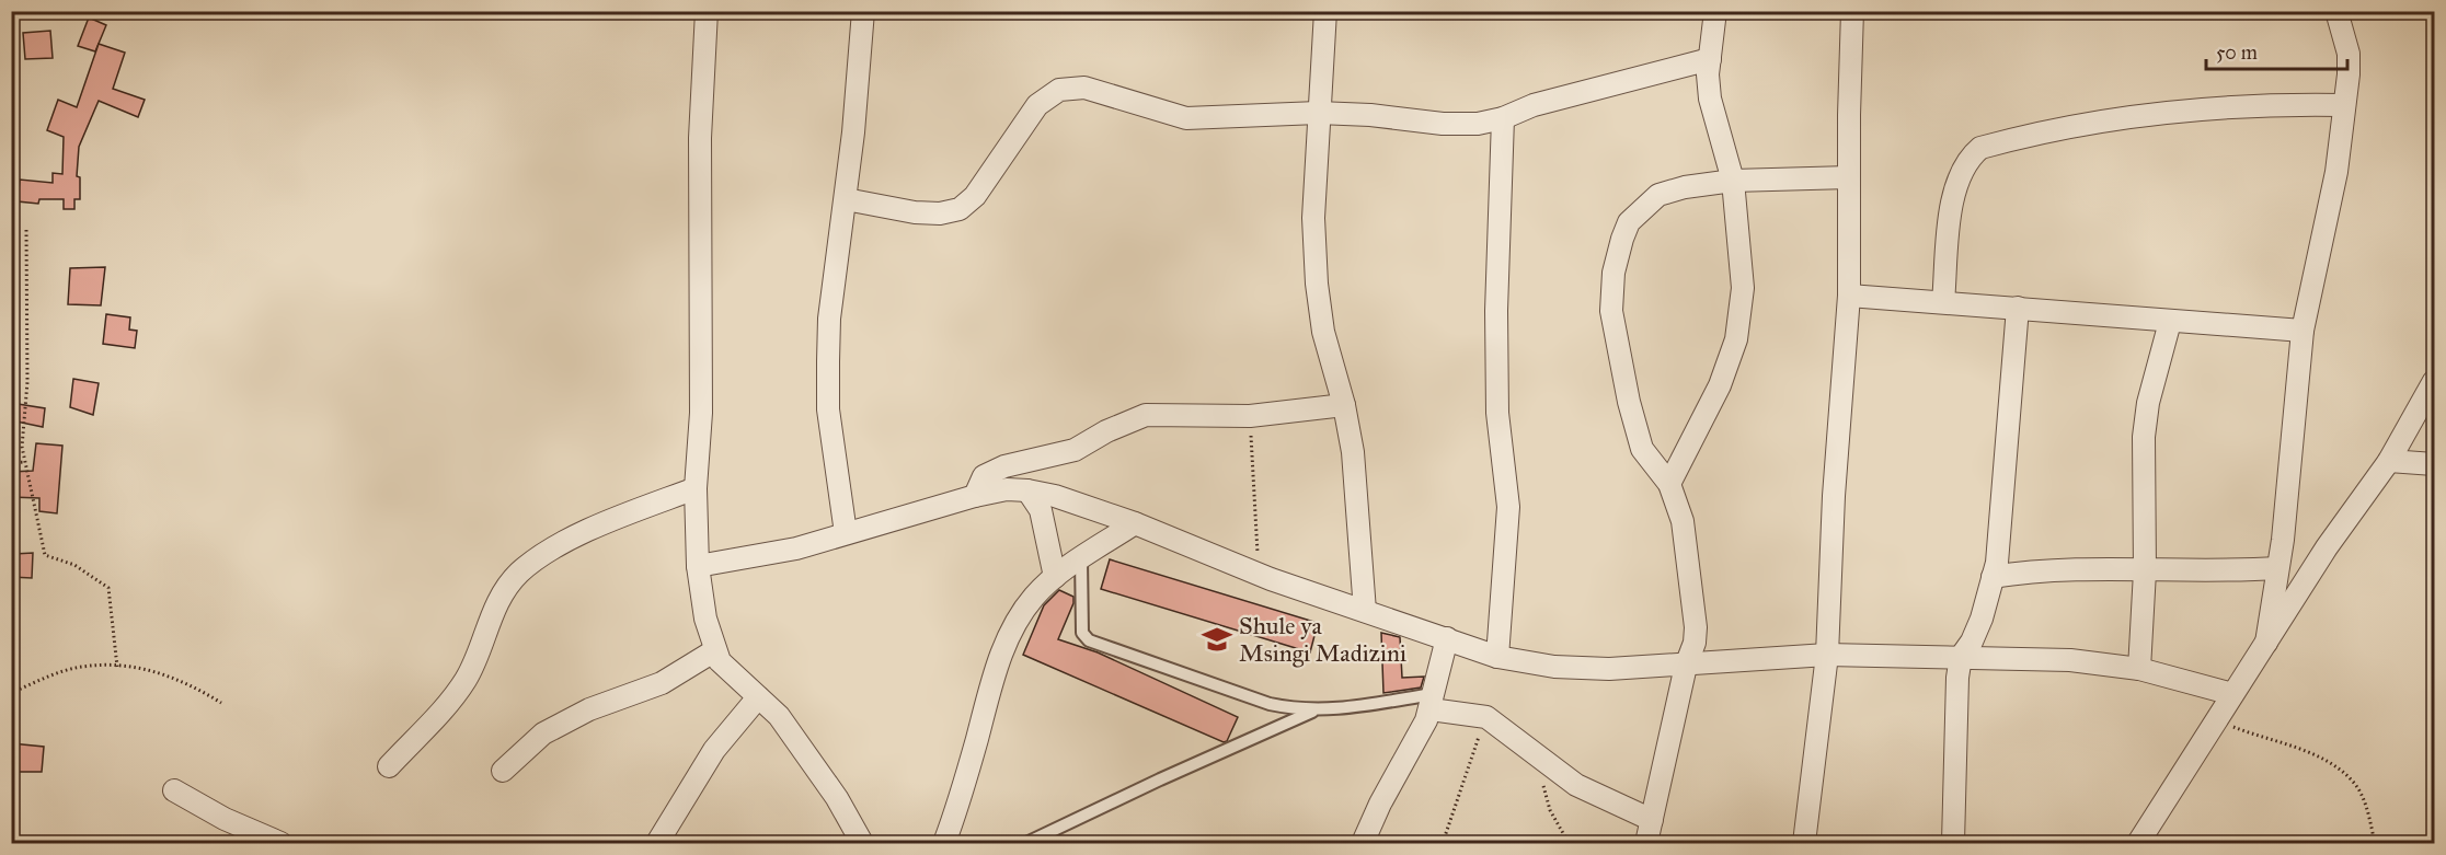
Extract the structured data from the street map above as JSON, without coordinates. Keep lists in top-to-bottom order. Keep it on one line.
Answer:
{"places":{"school or university":["Shule ya Msingi Madizini"]},"scale_bar":"50 m"}
